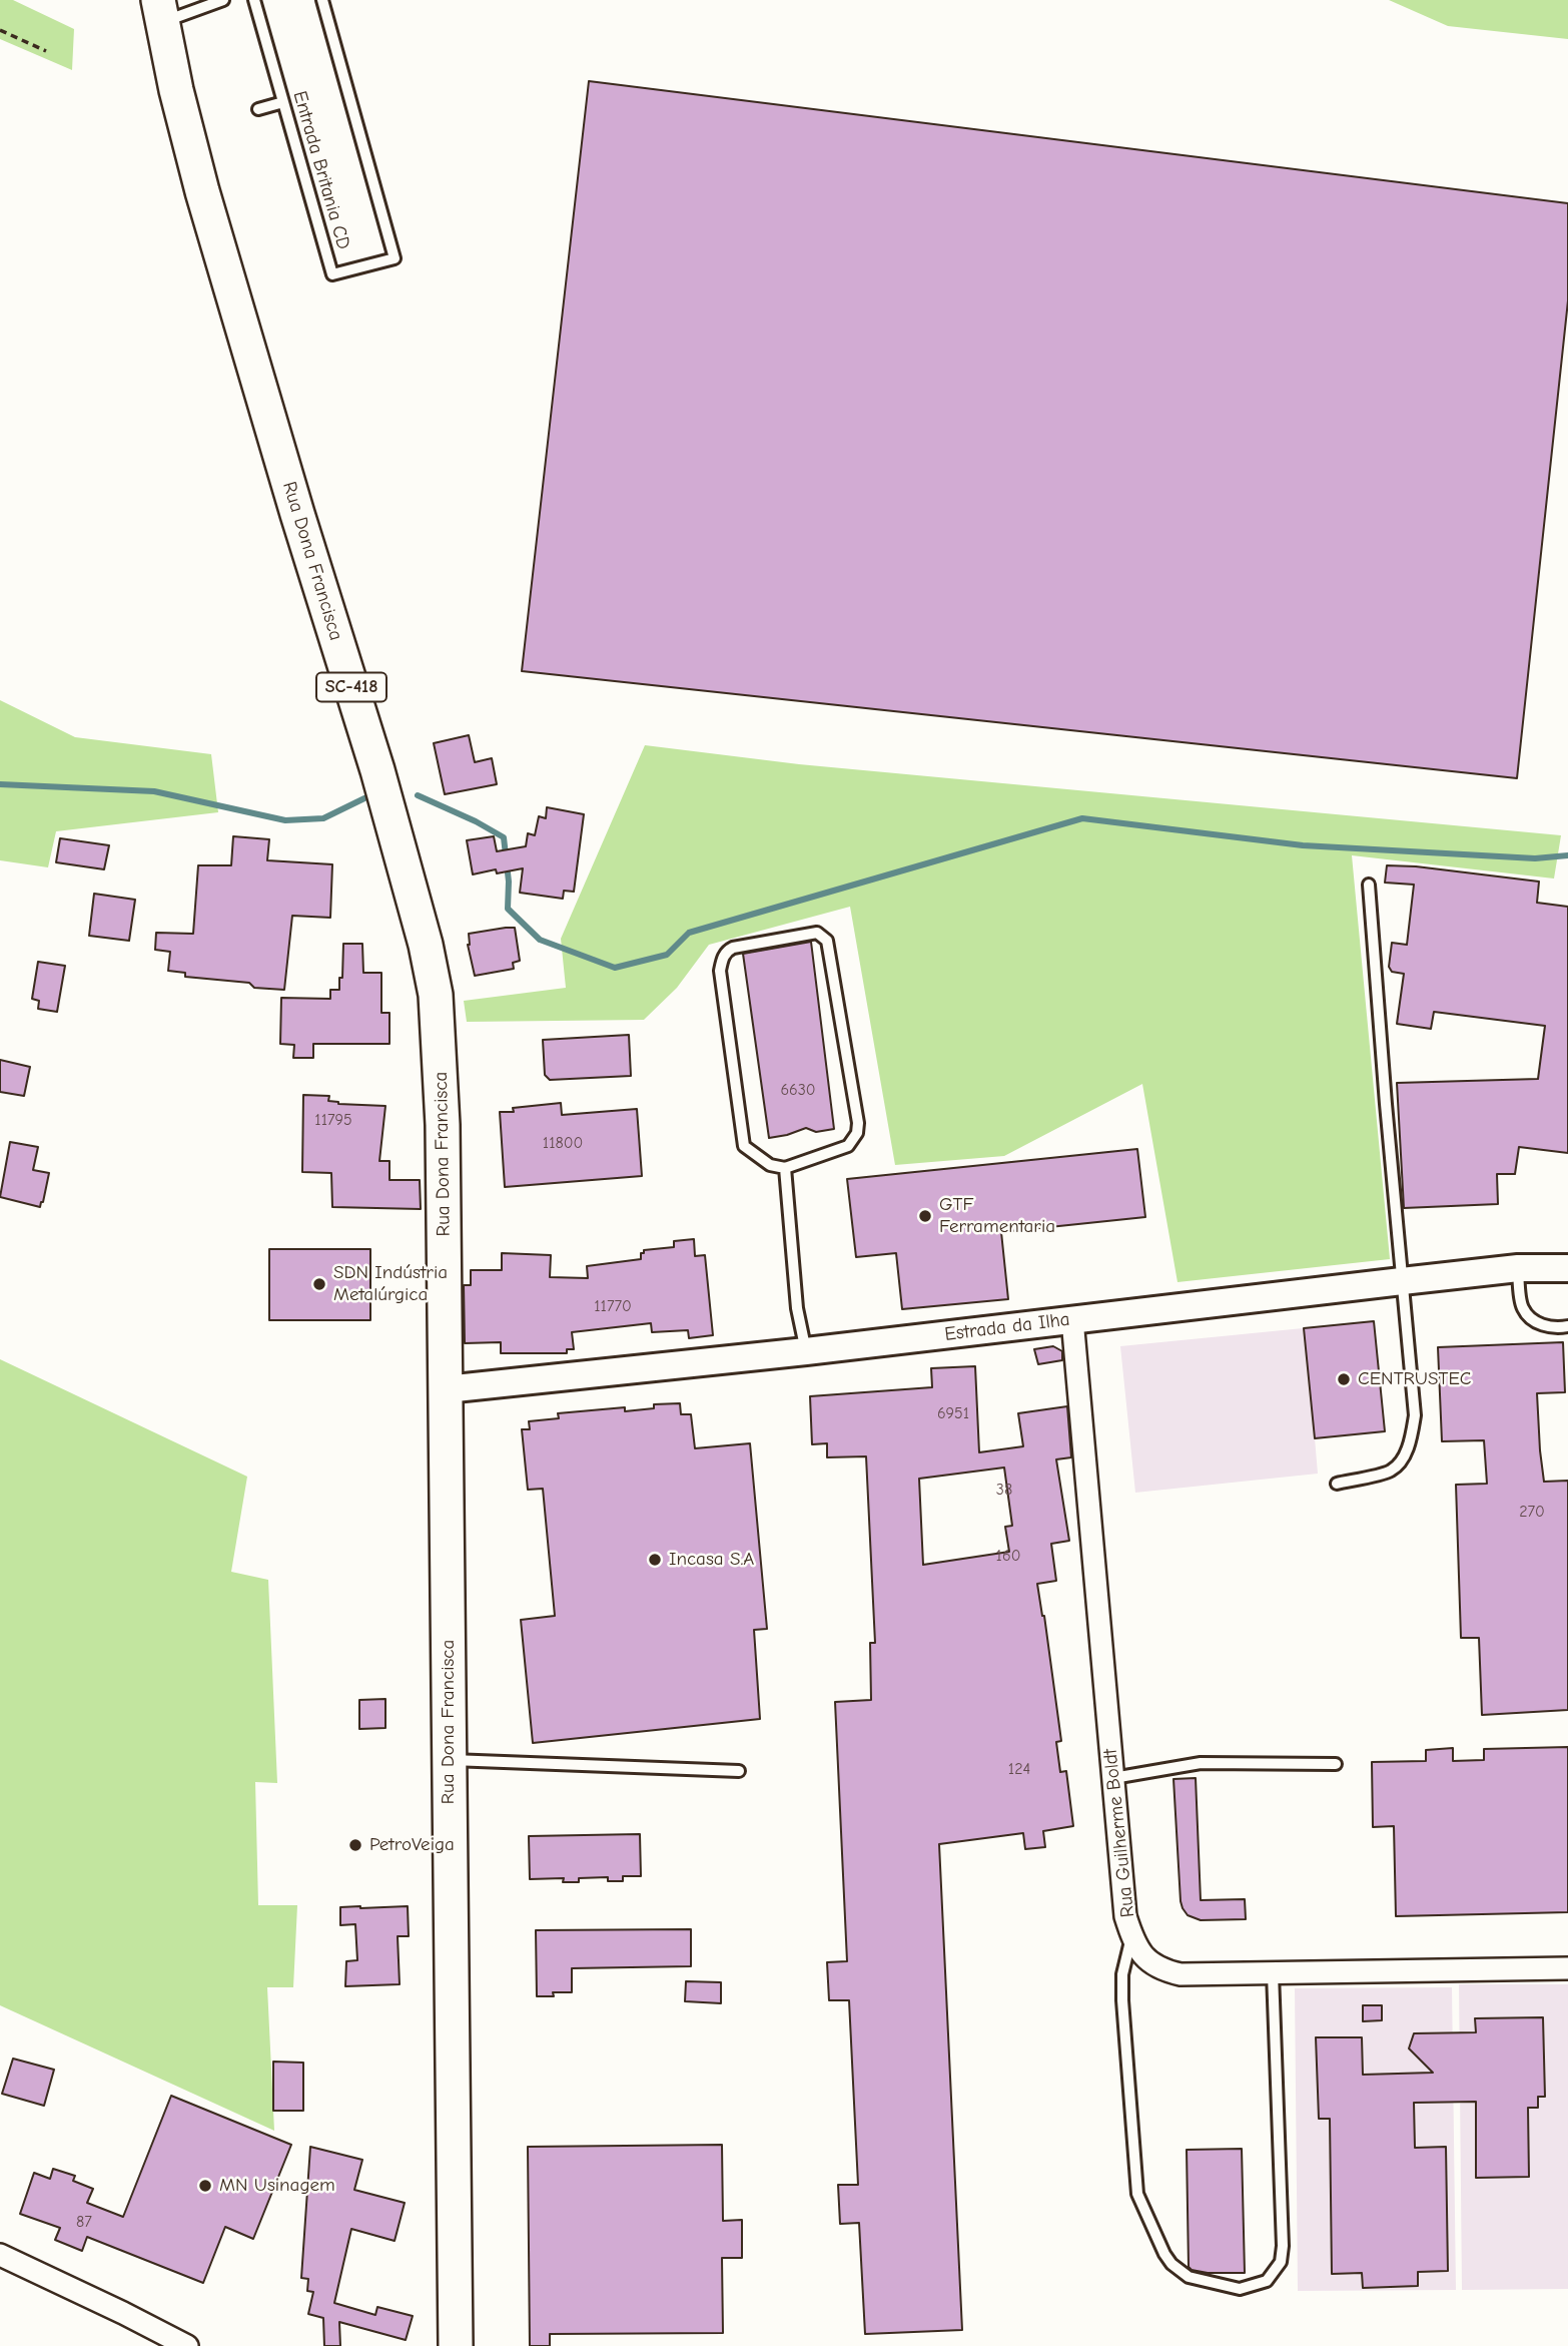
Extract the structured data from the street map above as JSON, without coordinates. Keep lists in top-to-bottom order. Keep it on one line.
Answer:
{"streets":{"main road":["Rua Dona Francisca","SC-418"],"street":["Estrada da Ilha","Rua Guilherme Boldt"],"lane":["Entrada Britania CD"]},"crossings":[["Rua Dona Francisca","Estrada da Ilha"],["Estrada da Ilha","Rua Guilherme Boldt"]],"places":["GTF Ferramentaria","SDN Indústria Metalúrgica","CENTRUSTEC","Incasa S.A","PetroVeiga","MN Usinagem"],"house_numbers":["6630","11795","11800","11770","6951","38","270","160","124","87"]}
